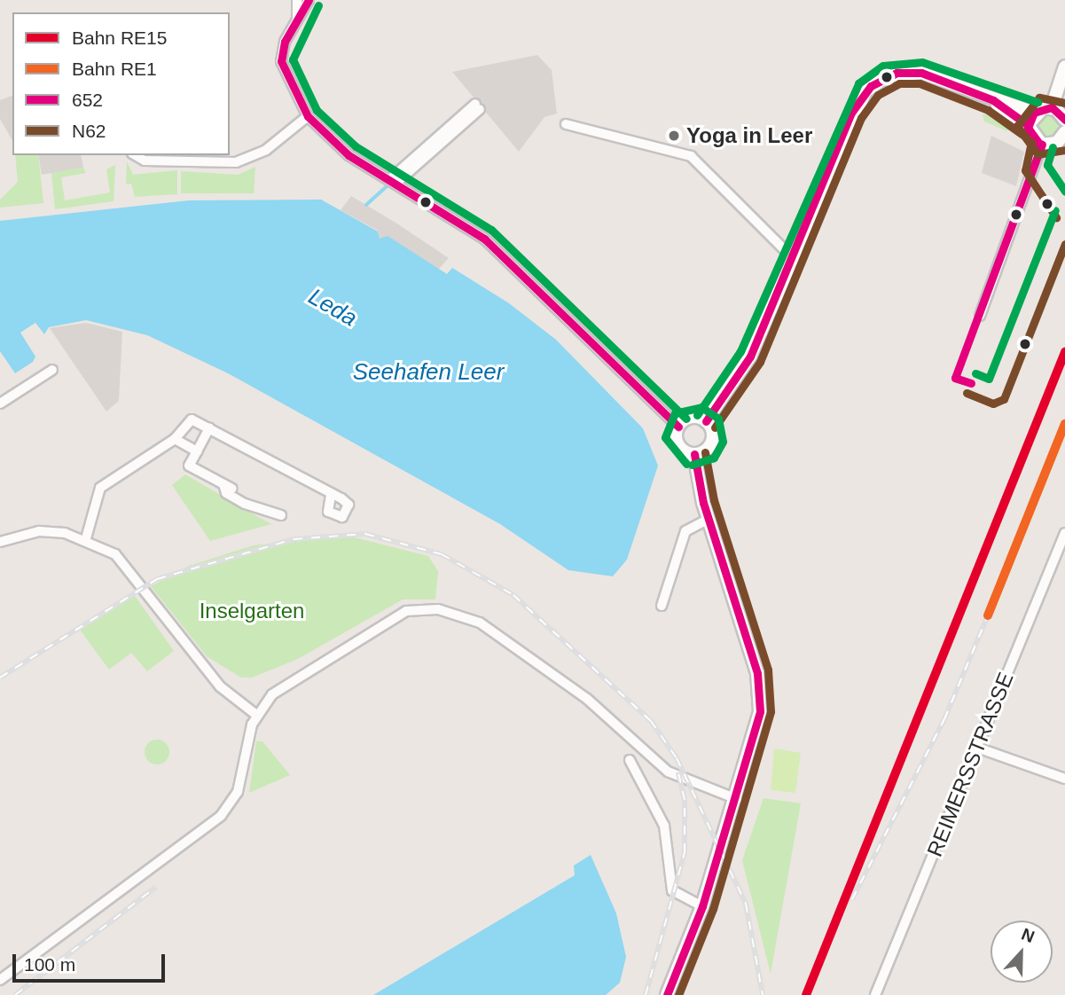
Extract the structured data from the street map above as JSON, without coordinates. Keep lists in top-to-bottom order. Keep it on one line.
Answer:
{"streets":{"street":["REIMERSSTRASSE"]},"water":["Leda","Seehafen Leer"],"parks":["Inselgarten"],"places":["Yoga in Leer"],"lines":["transit line 652","transit line N62","rail line RE15","rail line RE1"],"legend":["Bahn RE15","Bahn RE1","652","N62"],"scale_bar":"100 m","north":"top"}
